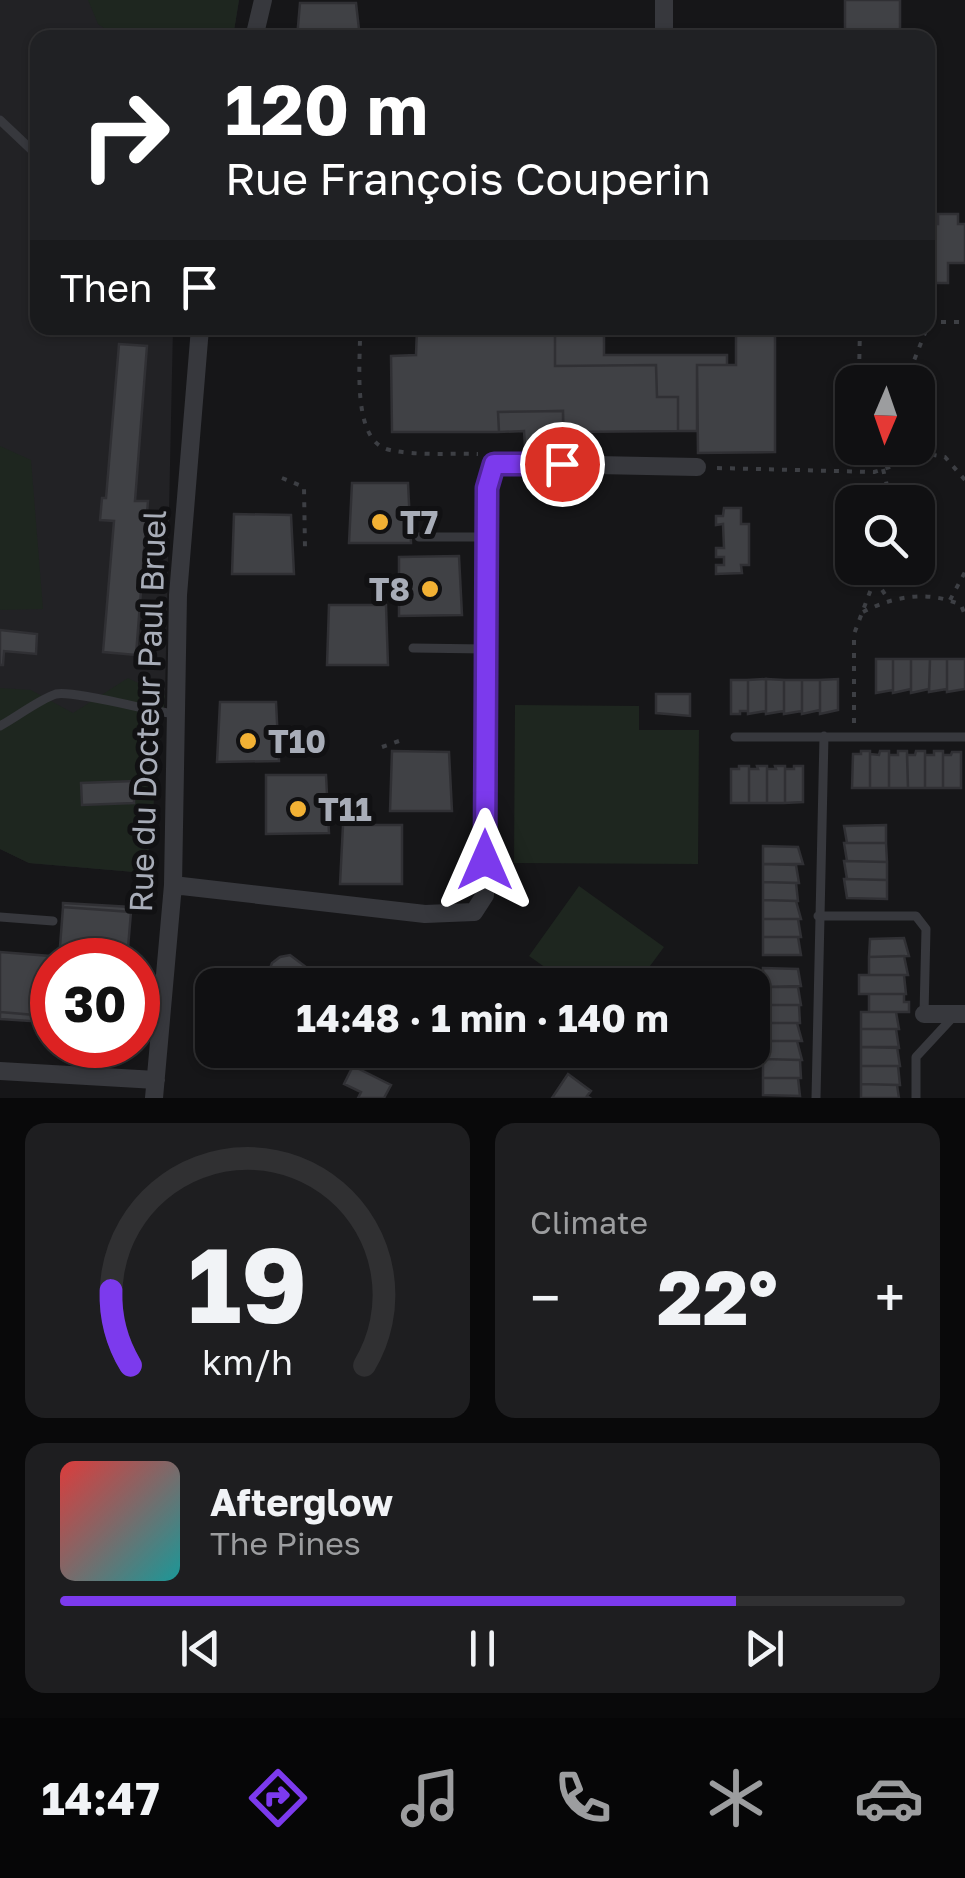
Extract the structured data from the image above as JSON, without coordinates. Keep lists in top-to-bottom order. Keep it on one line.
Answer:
{"streets":{"street":["Rue du Docteur Paul Bruel"]},"places":["T7","T8","T10","T11"],"north":"bottom","page":{"turn":["120 m","Rue François Couperin"],"then":"Then","limit":"30","trip":"14:48 · 1 min · 140 m","tile":"Climate","heat":["−","22°","+"],"song":["Afterglow","The Pines"],"tabs":"14:47","gauge":["19","km/h"]}}
